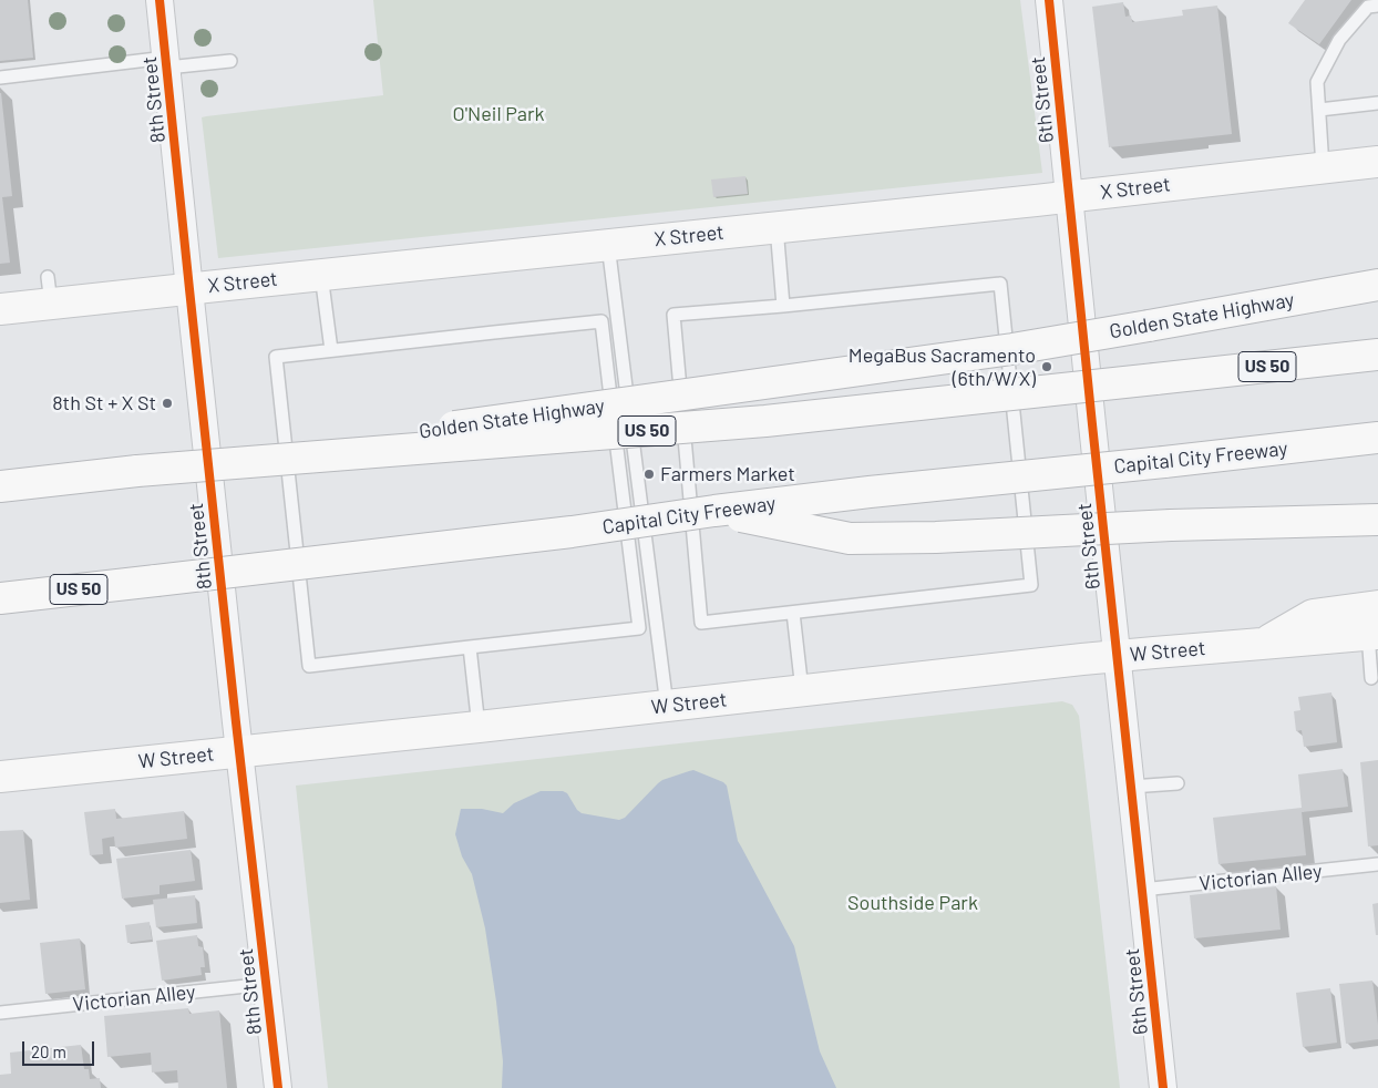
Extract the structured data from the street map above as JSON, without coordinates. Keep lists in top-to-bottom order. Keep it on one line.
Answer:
{"streets":{"main road":["X Street","Golden State Highway","US 50","Capital City Freeway","W Street"],"street":["8th Street","6th Street"],"lane":["Victorian Alley"]},"crossings":[["8th Street","X Street"],["8th Street","W Street"],["8th Street","Victorian Alley"],["6th Street","X Street"],["6th Street","W Street"],["6th Street","Victorian Alley"],["Golden State Highway","US 50"]],"parks":["O'Neil Park","Southside Park"],"places":["MegaBus Sacramento (6th/W/X)","8th St + X St","Farmers Market"],"scale_bar":"20 m"}
